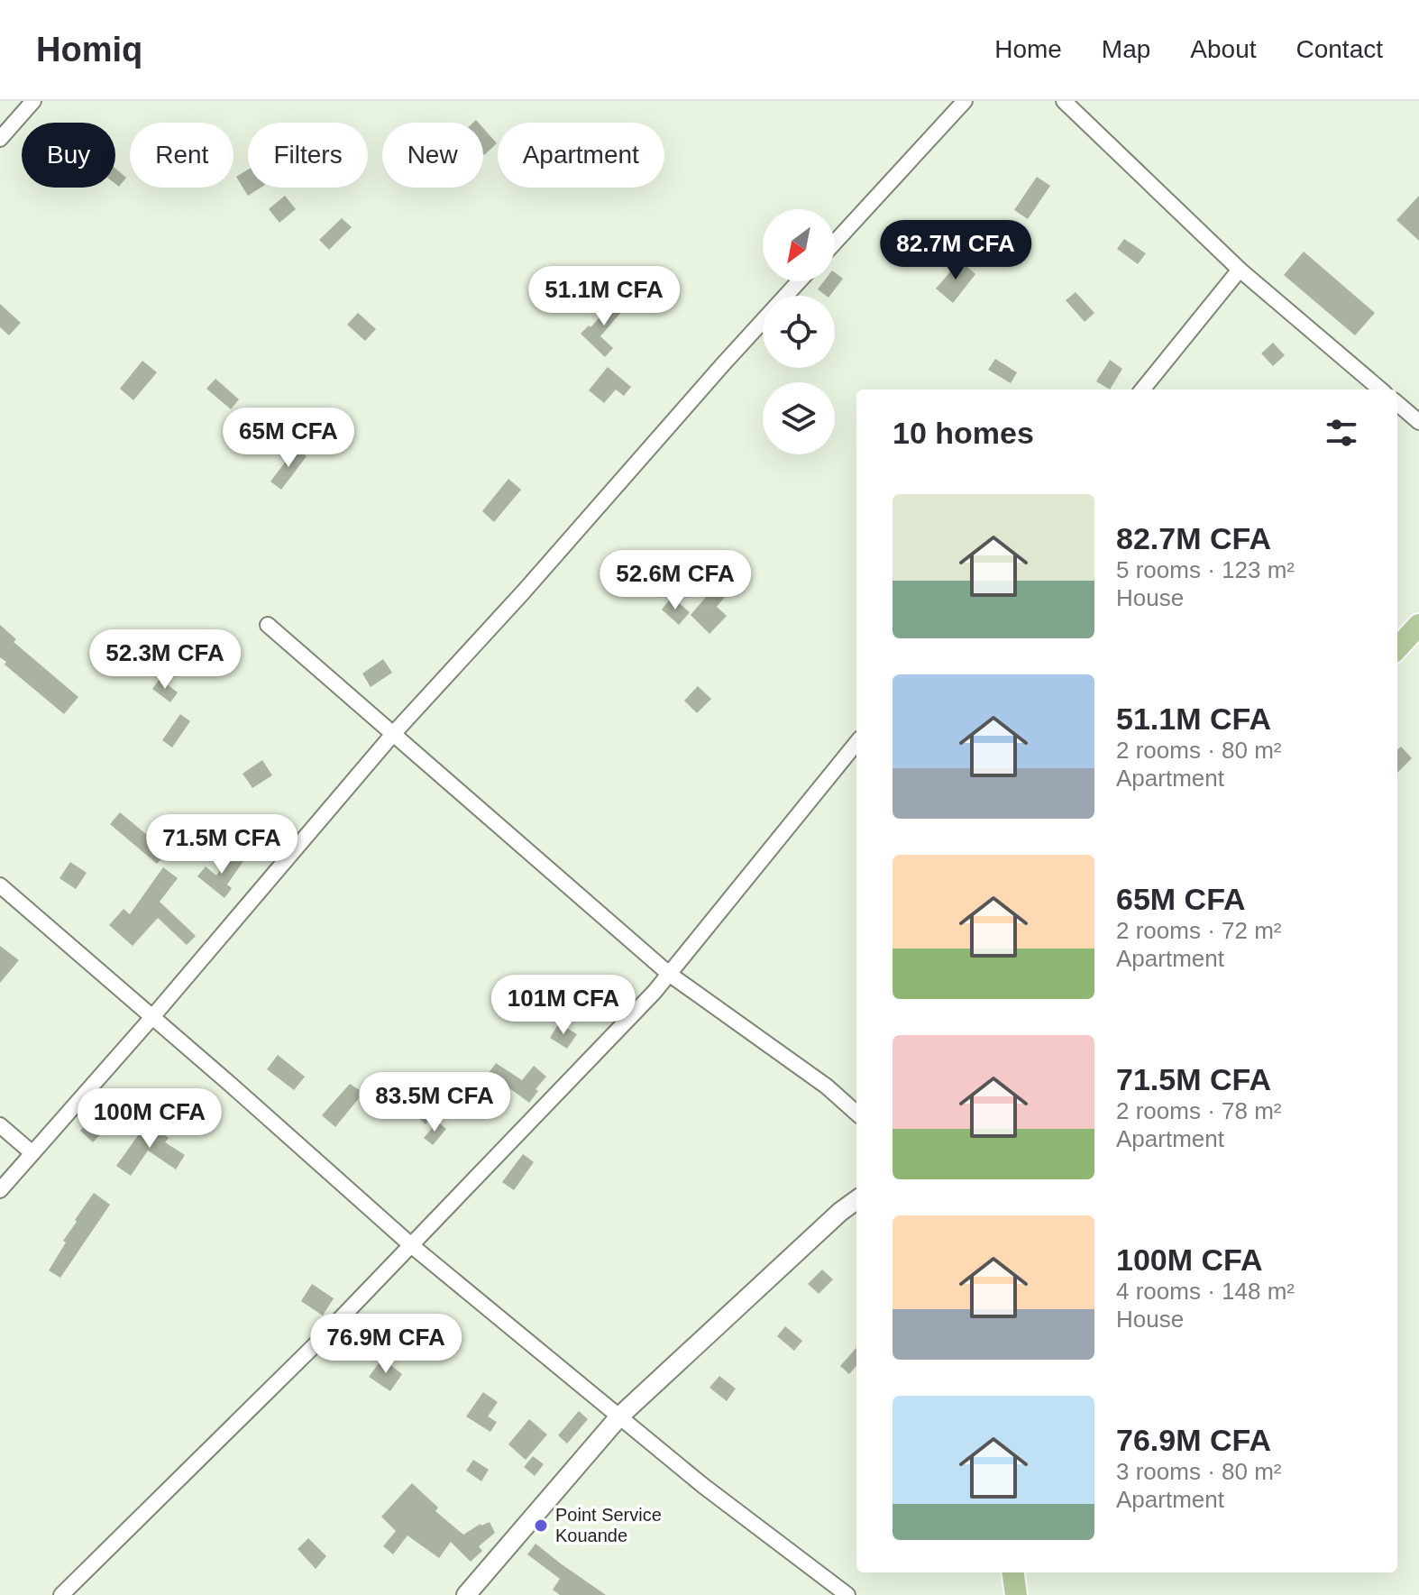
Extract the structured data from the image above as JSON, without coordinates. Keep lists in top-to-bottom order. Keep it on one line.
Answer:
{"places":["Point Service Kouande"],"north":"bottom left","page":{"header":"Homiq","nav":["Home","Map","About","Contact"],"chip":["Buy","Rent","Filters","New","Apartment"],"price":["82.7M CFA","51.1M CFA","65M CFA","52.6M CFA","52.3M CFA","71.5M CFA","101M CFA","83.5M CFA","100M CFA","76.9M CFA"],"heading":"10 homes","list":[{"name":"82.7M CFA","note":"5 rooms · 123 m² · House"},{"name":"51.1M CFA","note":"2 rooms · 80 m² · Apartment"},{"name":"65M CFA","note":"2 rooms · 72 m² · Apartment"},{"name":"71.5M CFA","note":"2 rooms · 78 m² · Apartment"},{"name":"100M CFA","note":"4 rooms · 148 m² · House"},{"name":"76.9M CFA","note":"3 rooms · 80 m² · Apartment"}]}}
